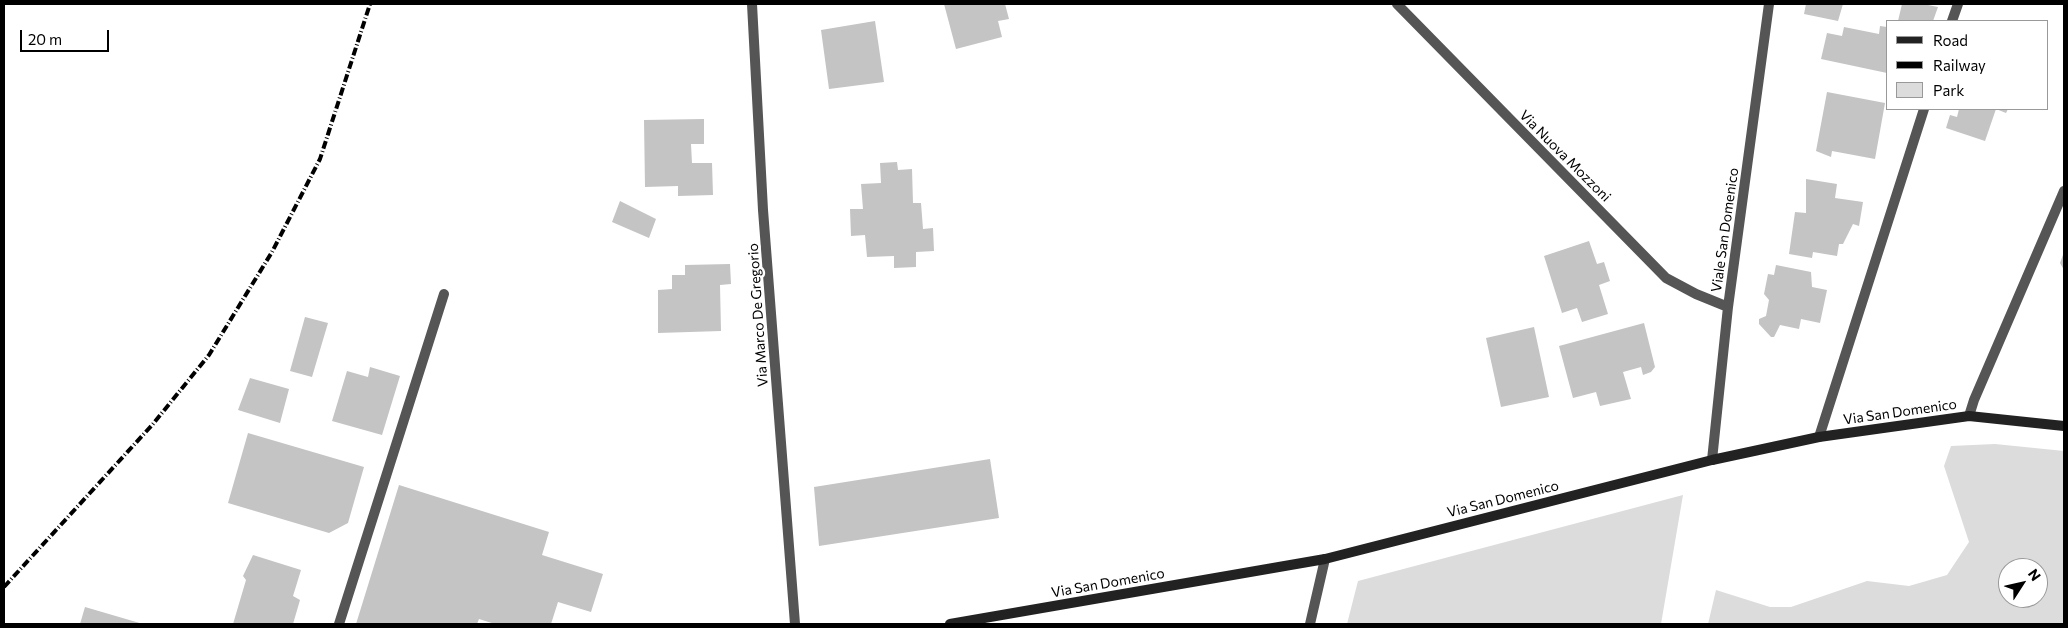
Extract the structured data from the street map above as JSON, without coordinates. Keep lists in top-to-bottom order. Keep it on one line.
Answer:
{"streets":{"street":["Via Nuova Mozzoni","Viale San Domenico","Via Marco De Gregorio","Via San Domenico"]},"crossings":[["Via Nuova Mozzoni","Viale San Domenico"],["Viale San Domenico","Via San Domenico"]],"legend":["Road","Railway","Park"],"scale_bar":"20 m","north":"top right"}
